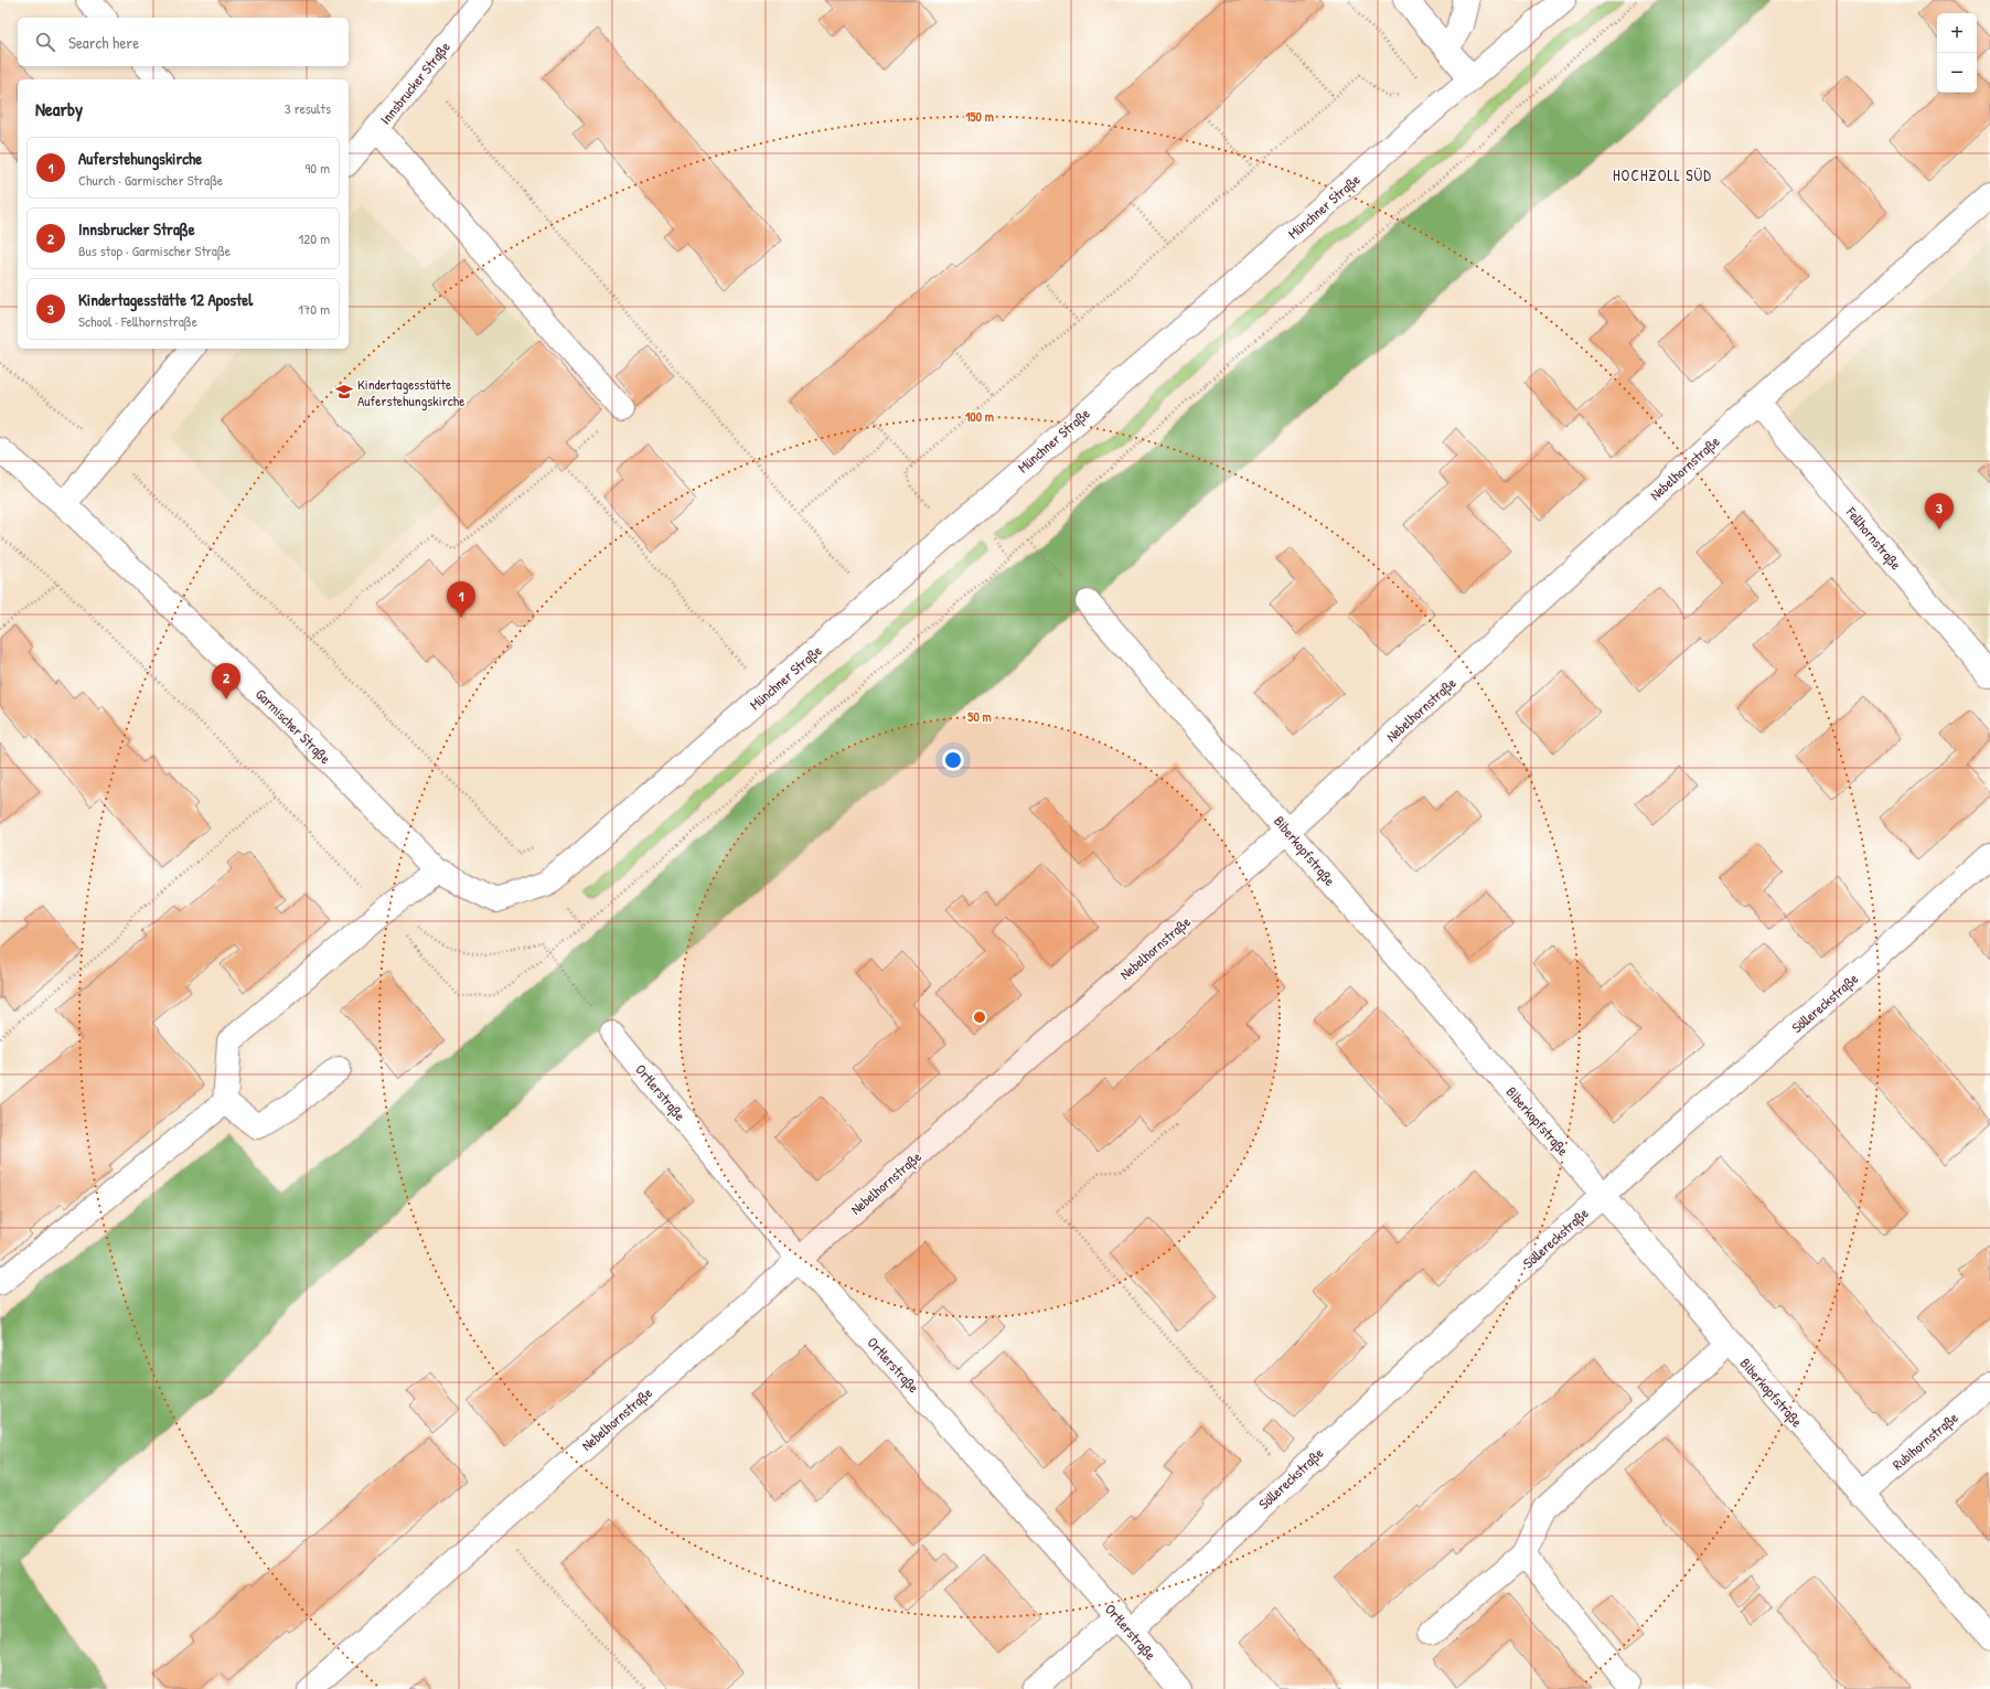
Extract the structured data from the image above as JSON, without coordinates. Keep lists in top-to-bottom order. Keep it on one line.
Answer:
{"streets":{"street":["Innsbrucker Straße","Münchner Straße","Nebelhornstraße","Fellhornstraße","Garmischer Straße","Biberkopfstraße","Söllereckstraße","Ortlerstraße","Rubihornstraße"]},"crossings":[["Münchner Straße","Garmischer Straße"],["Nebelhornstraße","Fellhornstraße"],["Nebelhornstraße","Biberkopfstraße"],["Nebelhornstraße","Ortlerstraße"],["Biberkopfstraße","Söllereckstraße"],["Biberkopfstraße","Rubihornstraße"],["Söllereckstraße","Ortlerstraße"]],"districts":["HOCHZOLL SÜD"],"places":{"school or university":["Kindertagesstätte Auferstehungskirche"]},"page":{"map_buttons":["+","−"],"search":"Search here","heading":["Nearby","3 results"],"list":[{"mark":"1","name":"Auferstehungskirche","note":"Church · Garmischer Straße","value":"90 m"},{"mark":"2","name":"Innsbrucker Straße","note":"Bus stop · Garmischer Straße","value":"120 m"},{"mark":"3","name":"Kindertagesstätte 12 Apostel","note":"School · Fellhornstraße","value":"170 m"}],"pins":["3","1","2"]},"rings":["150 m","100 m","50 m"]}
